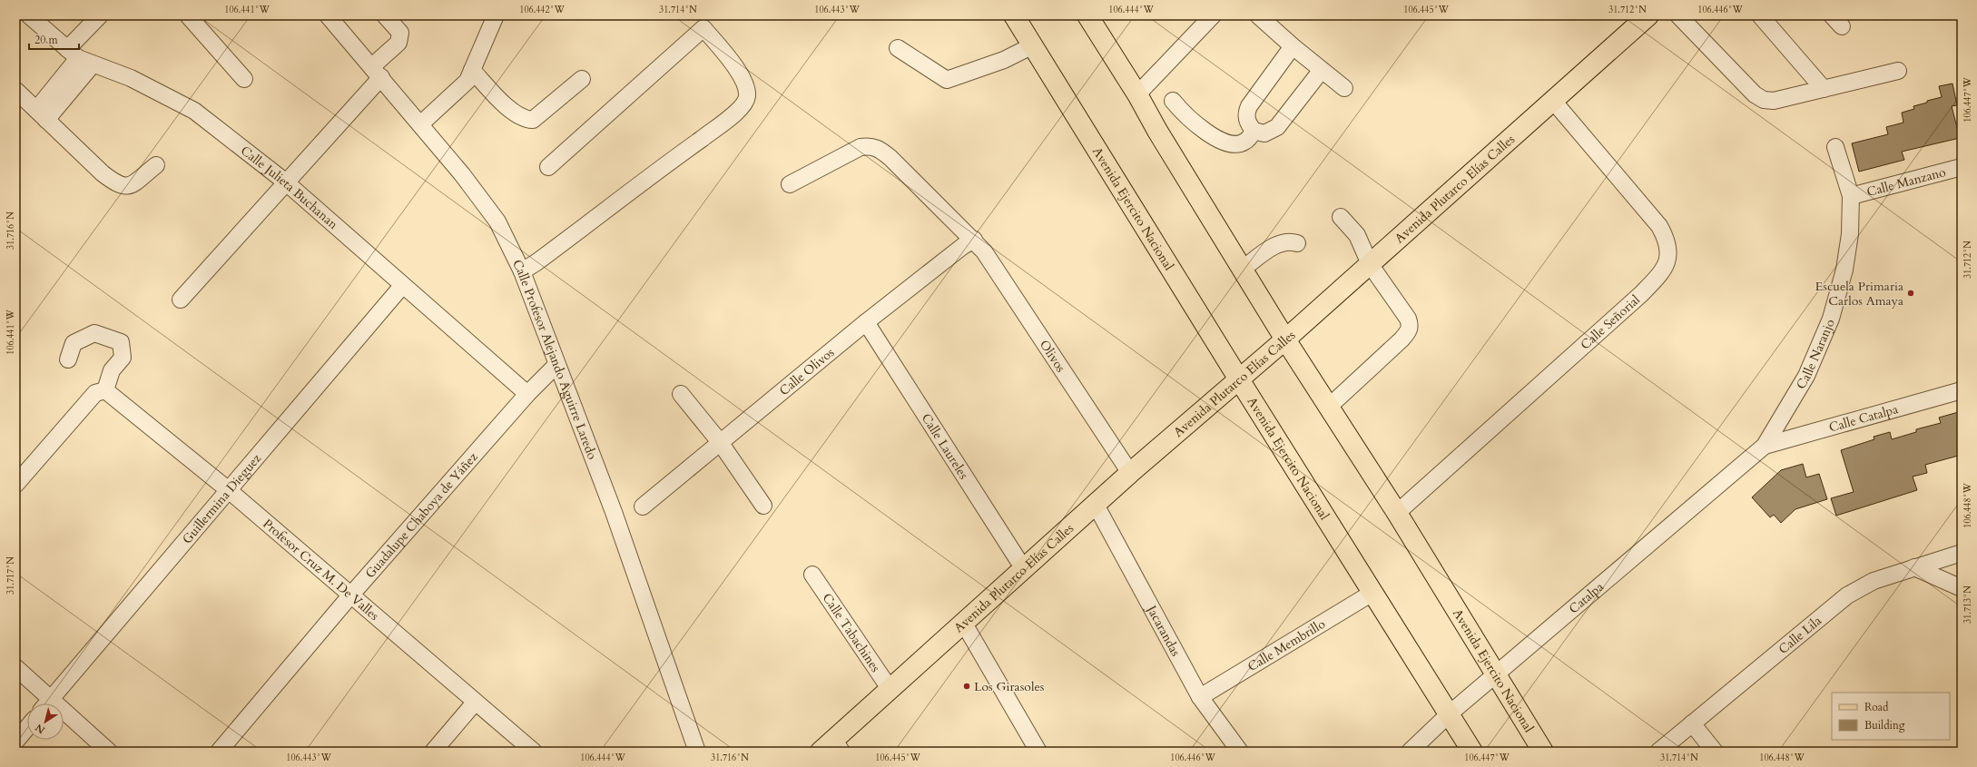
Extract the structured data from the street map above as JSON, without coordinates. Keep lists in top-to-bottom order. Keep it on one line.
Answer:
{"streets":{"main road":["Avenida Plutarco Elías Calles","Avenida Ejercito Nacional"],"street":["Calle Manzano","Calle Julieta Buchanan","Calle Señorial","Calle Naranjo","Olivos","Calle Profesor Alejando Aguirre Laredo","Calle Olivos","Calle Catalpa","Calle Laureles","Guillermina Dieguez","Guadalupe Chaboya de Yáñez","Profesor Cruz M. De Valles","Catalpa","Jacarandas","Calle Tabachines","Calle Lila","Calle Membrillo"]},"crossings":[["Calle Manzano","Calle Naranjo"],["Calle Julieta Buchanan","Guillermina Dieguez"],["Calle Julieta Buchanan","Guadalupe Chaboya de Yáñez"],["Avenida Plutarco Elías Calles","Avenida Ejercito Nacional"],["Avenida Plutarco Elías Calles","Calle Señorial"],["Avenida Plutarco Elías Calles","Olivos"],["Avenida Plutarco Elías Calles","Calle Laureles"],["Avenida Plutarco Elías Calles","Jacarandas"],["Avenida Plutarco Elías Calles","Calle Tabachines"],["Avenida Ejercito Nacional","Calle Señorial"],["Avenida Ejercito Nacional","Catalpa"],["Avenida Ejercito Nacional","Calle Membrillo"],["Calle Naranjo","Calle Catalpa"],["Calle Naranjo","Catalpa"],["Olivos","Calle Olivos"],["Calle Profesor Alejando Aguirre Laredo","Guadalupe Chaboya de Yáñez"],["Calle Olivos","Calle Laureles"],["Calle Catalpa","Catalpa"],["Guillermina Dieguez","Profesor Cruz M. De Valles"],["Guadalupe Chaboya de Yáñez","Profesor Cruz M. De Valles"],["Jacarandas","Calle Membrillo"]],"places":["Escuela Primaria Carlos Amaya","Los Girasoles"],"legend":["Road","Building"],"scale_bar":"20 m","north":"bottom left","coordinates":["106.441°W","106.442°W","31.714°N","106.443°W","106.444°W","106.445°W","31.712°N","106.446°W","106.447°W","31.716°N","106.448°W","31.717°N","31.713°N"]}
